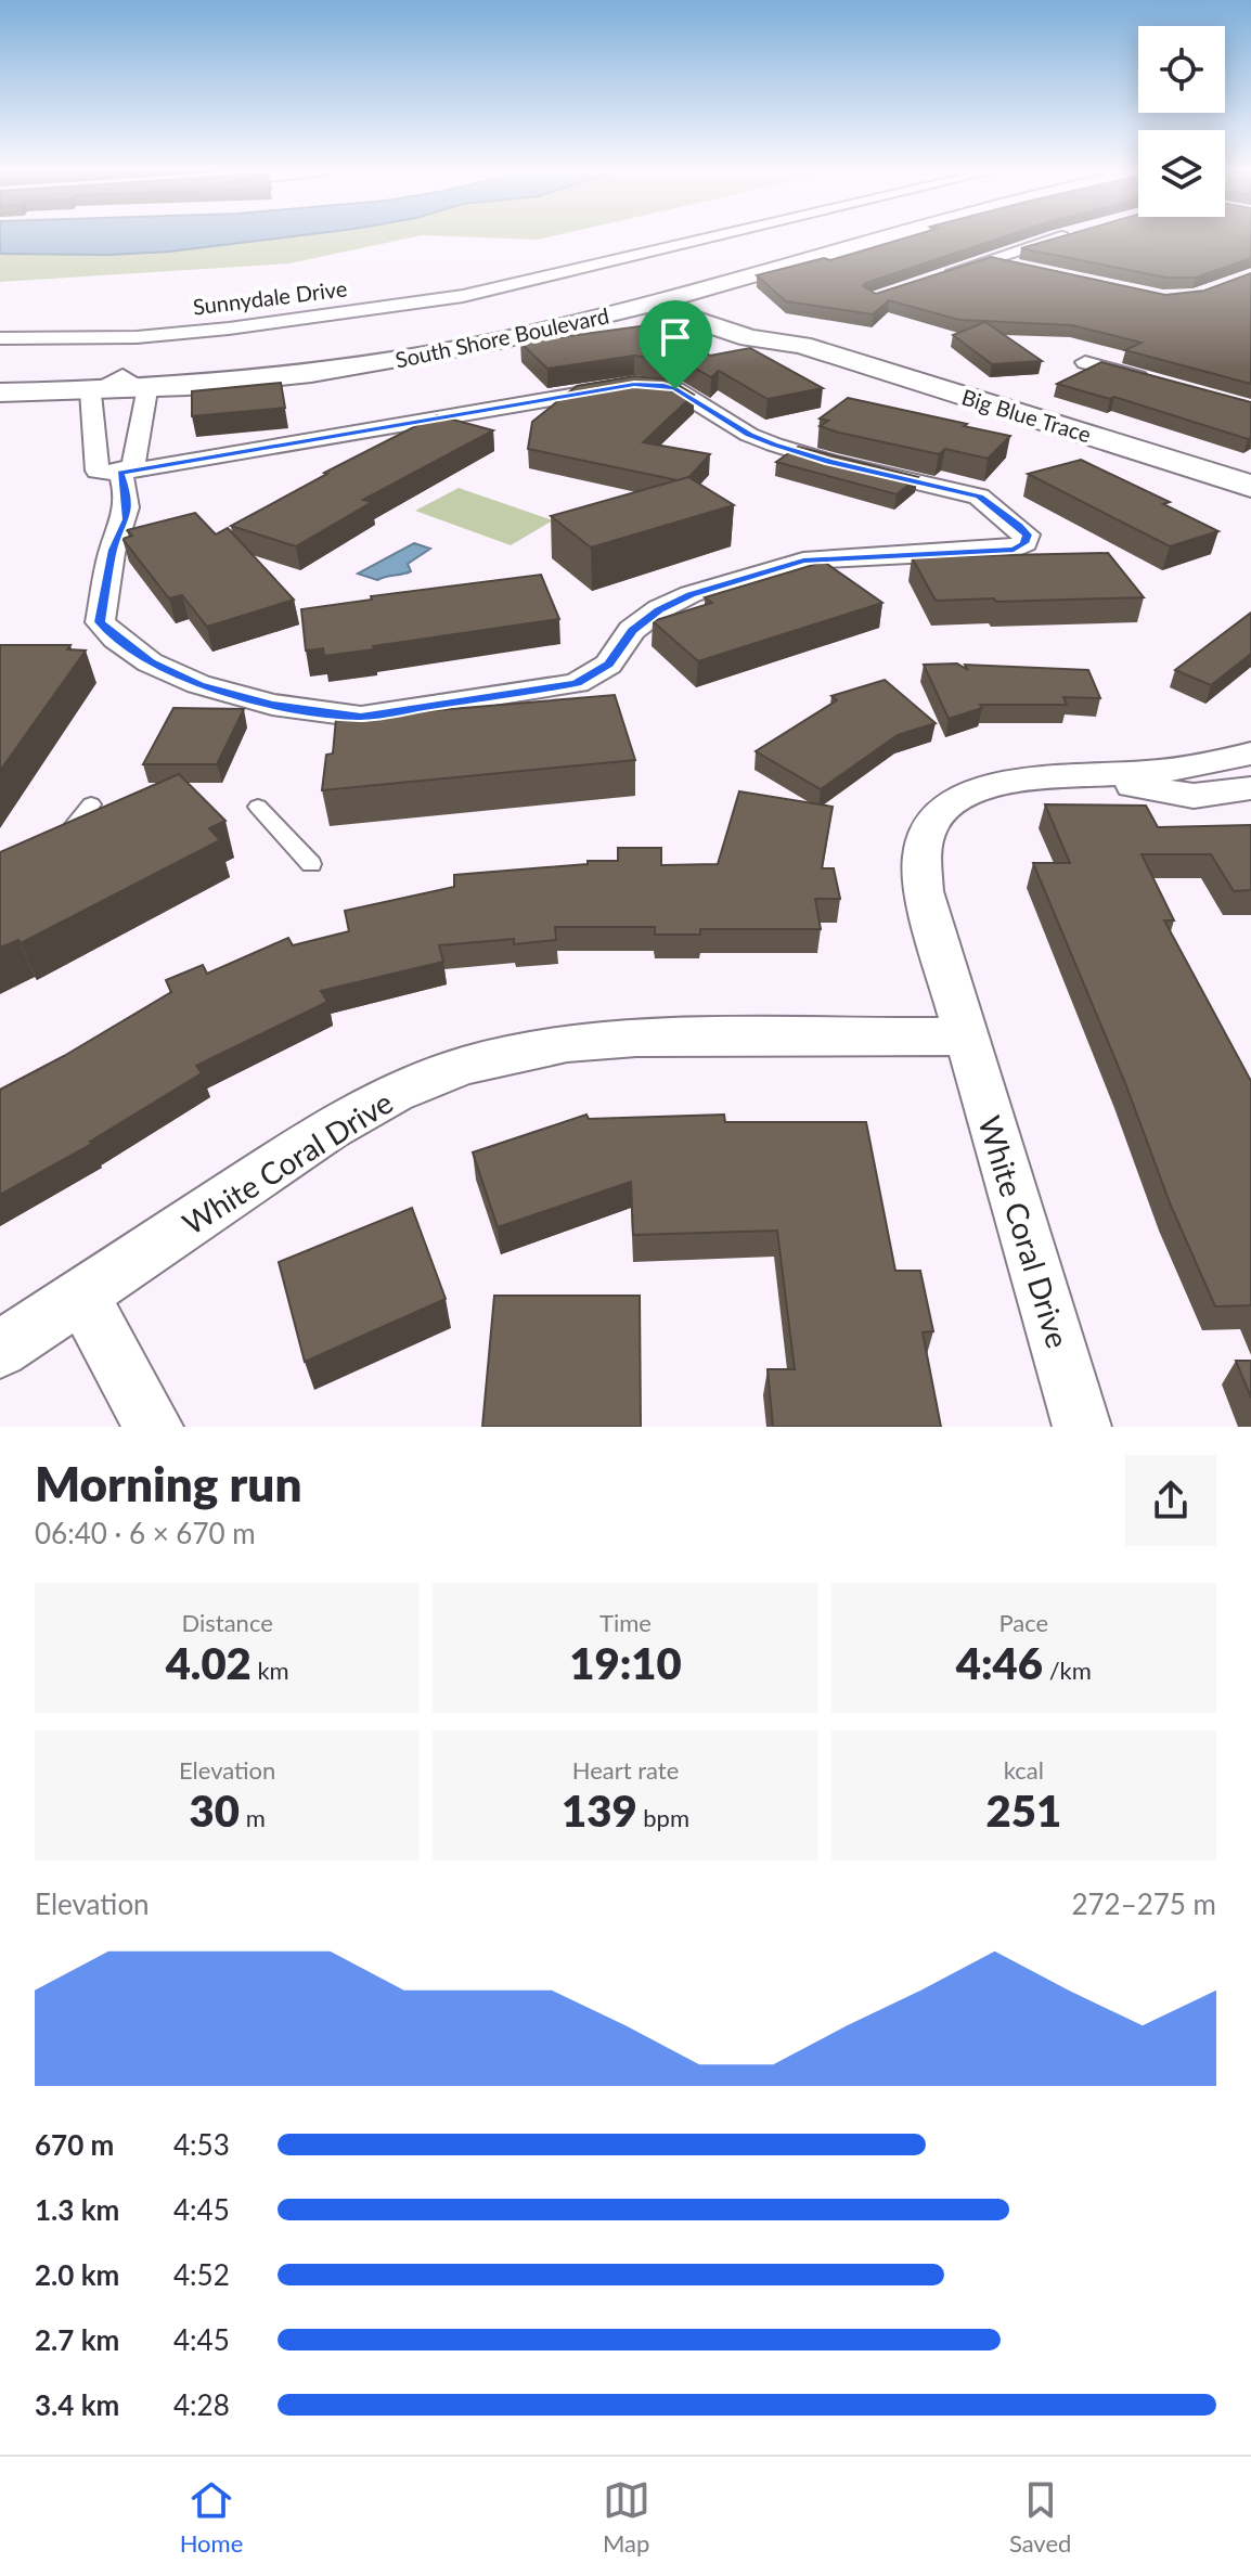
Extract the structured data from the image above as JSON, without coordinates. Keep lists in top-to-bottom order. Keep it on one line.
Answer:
{"streets":{"street":["Sunnydale Drive","South Shore Boulevard","Big Blue Trace","White Coral Drive"]},"crossings":[["South Shore Boulevard","Big Blue Trace"]],"page":{"heading":["Morning run","06:40 · 6 × 670 m"],"stats":[["Distance","4.02 km"],["Time","19:10"],["Pace","4:46 /km"],["Elevation","30 m"],["Heart rate","139 bpm"],["kcal","251"]],"chart":["Elevation","272–275 m"],"list":[{"name":"670 m","note":"4:53"},{"name":"1.3 km","note":"4:45"},{"name":"2.0 km","note":"4:52"},{"name":"2.7 km","note":"4:45"},{"name":"3.4 km","note":"4:28"}],"tabs":["Home","Map","Saved"]}}
